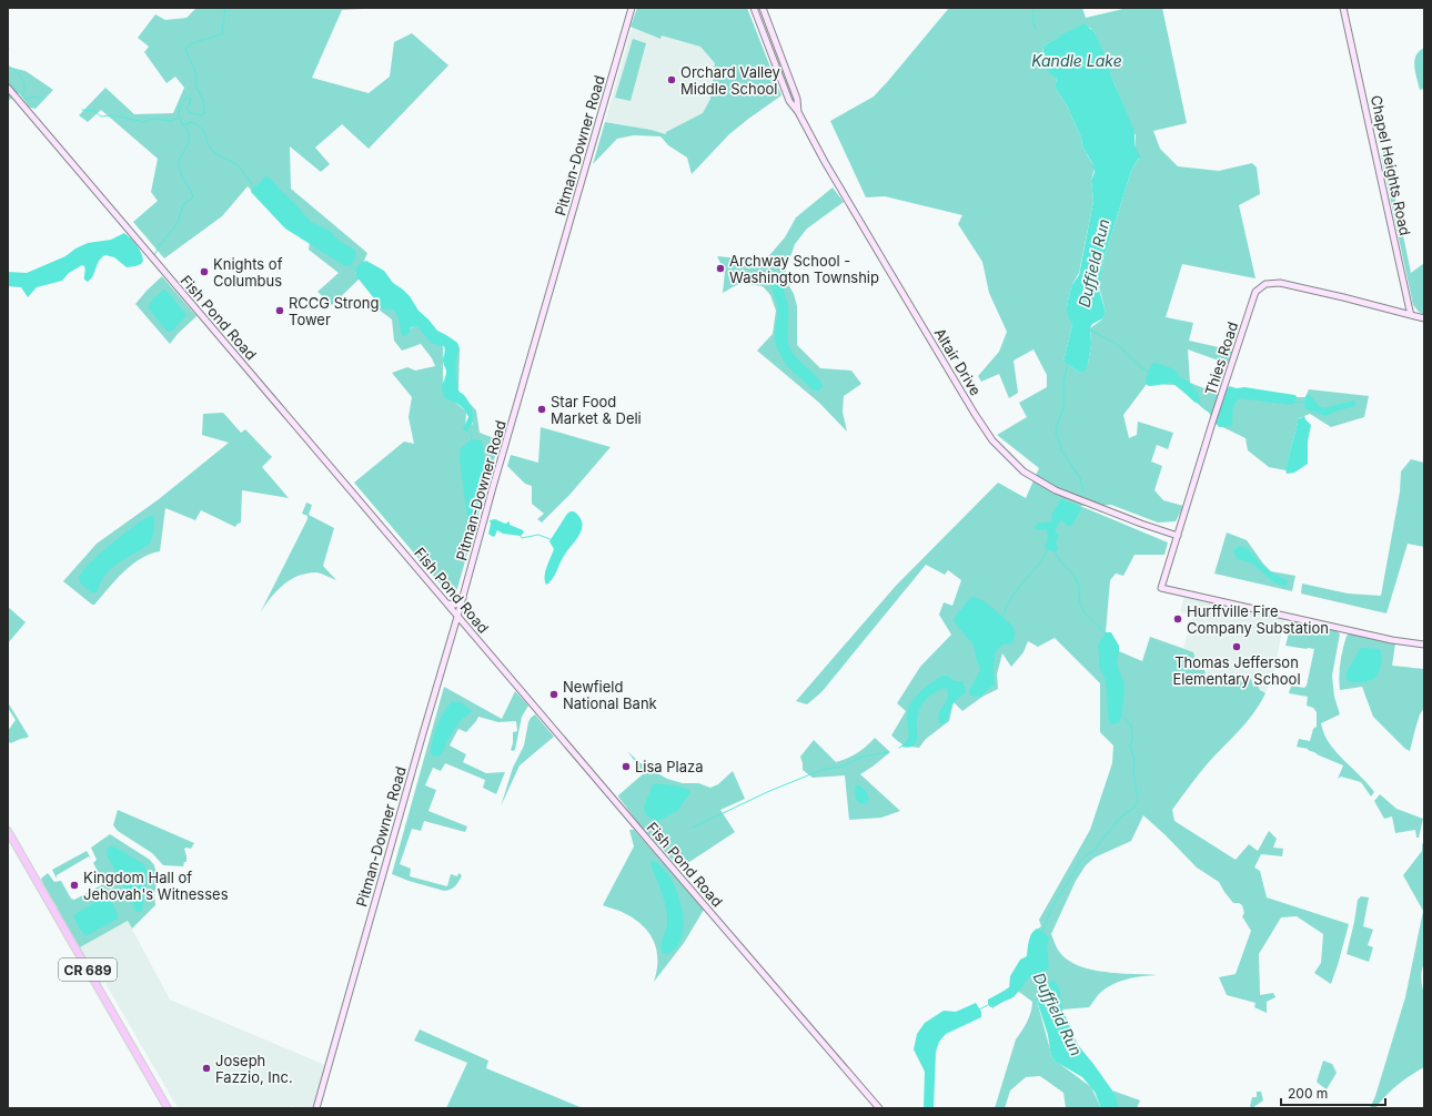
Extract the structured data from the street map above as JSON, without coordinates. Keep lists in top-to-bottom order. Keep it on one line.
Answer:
{"streets":{"main road":["CR 689"],"street":["Pitman-Downer Road","Chapel Heights Road","Fish Pond Road","Thies Road","Altair Drive"]},"crossings":[["Pitman-Downer Road","Fish Pond Road"],["Chapel Heights Road","Thies Road"],["Thies Road","Altair Drive"]],"water":["Kandle Lake","Duffield Run"],"places":["Orchard Valley Middle School","Archway School - Washington Township","Knights of Columbus","RCCG Strong Tower","Star Food Market & Deli","Hurffville Fire Company Substation","Thomas Jefferson Elementary School","Newfield National Bank","Lisa Plaza","Kingdom Hall of Jehovah's Witnesses","Joseph Fazzio, Inc."],"scale_bar":"200 m"}
